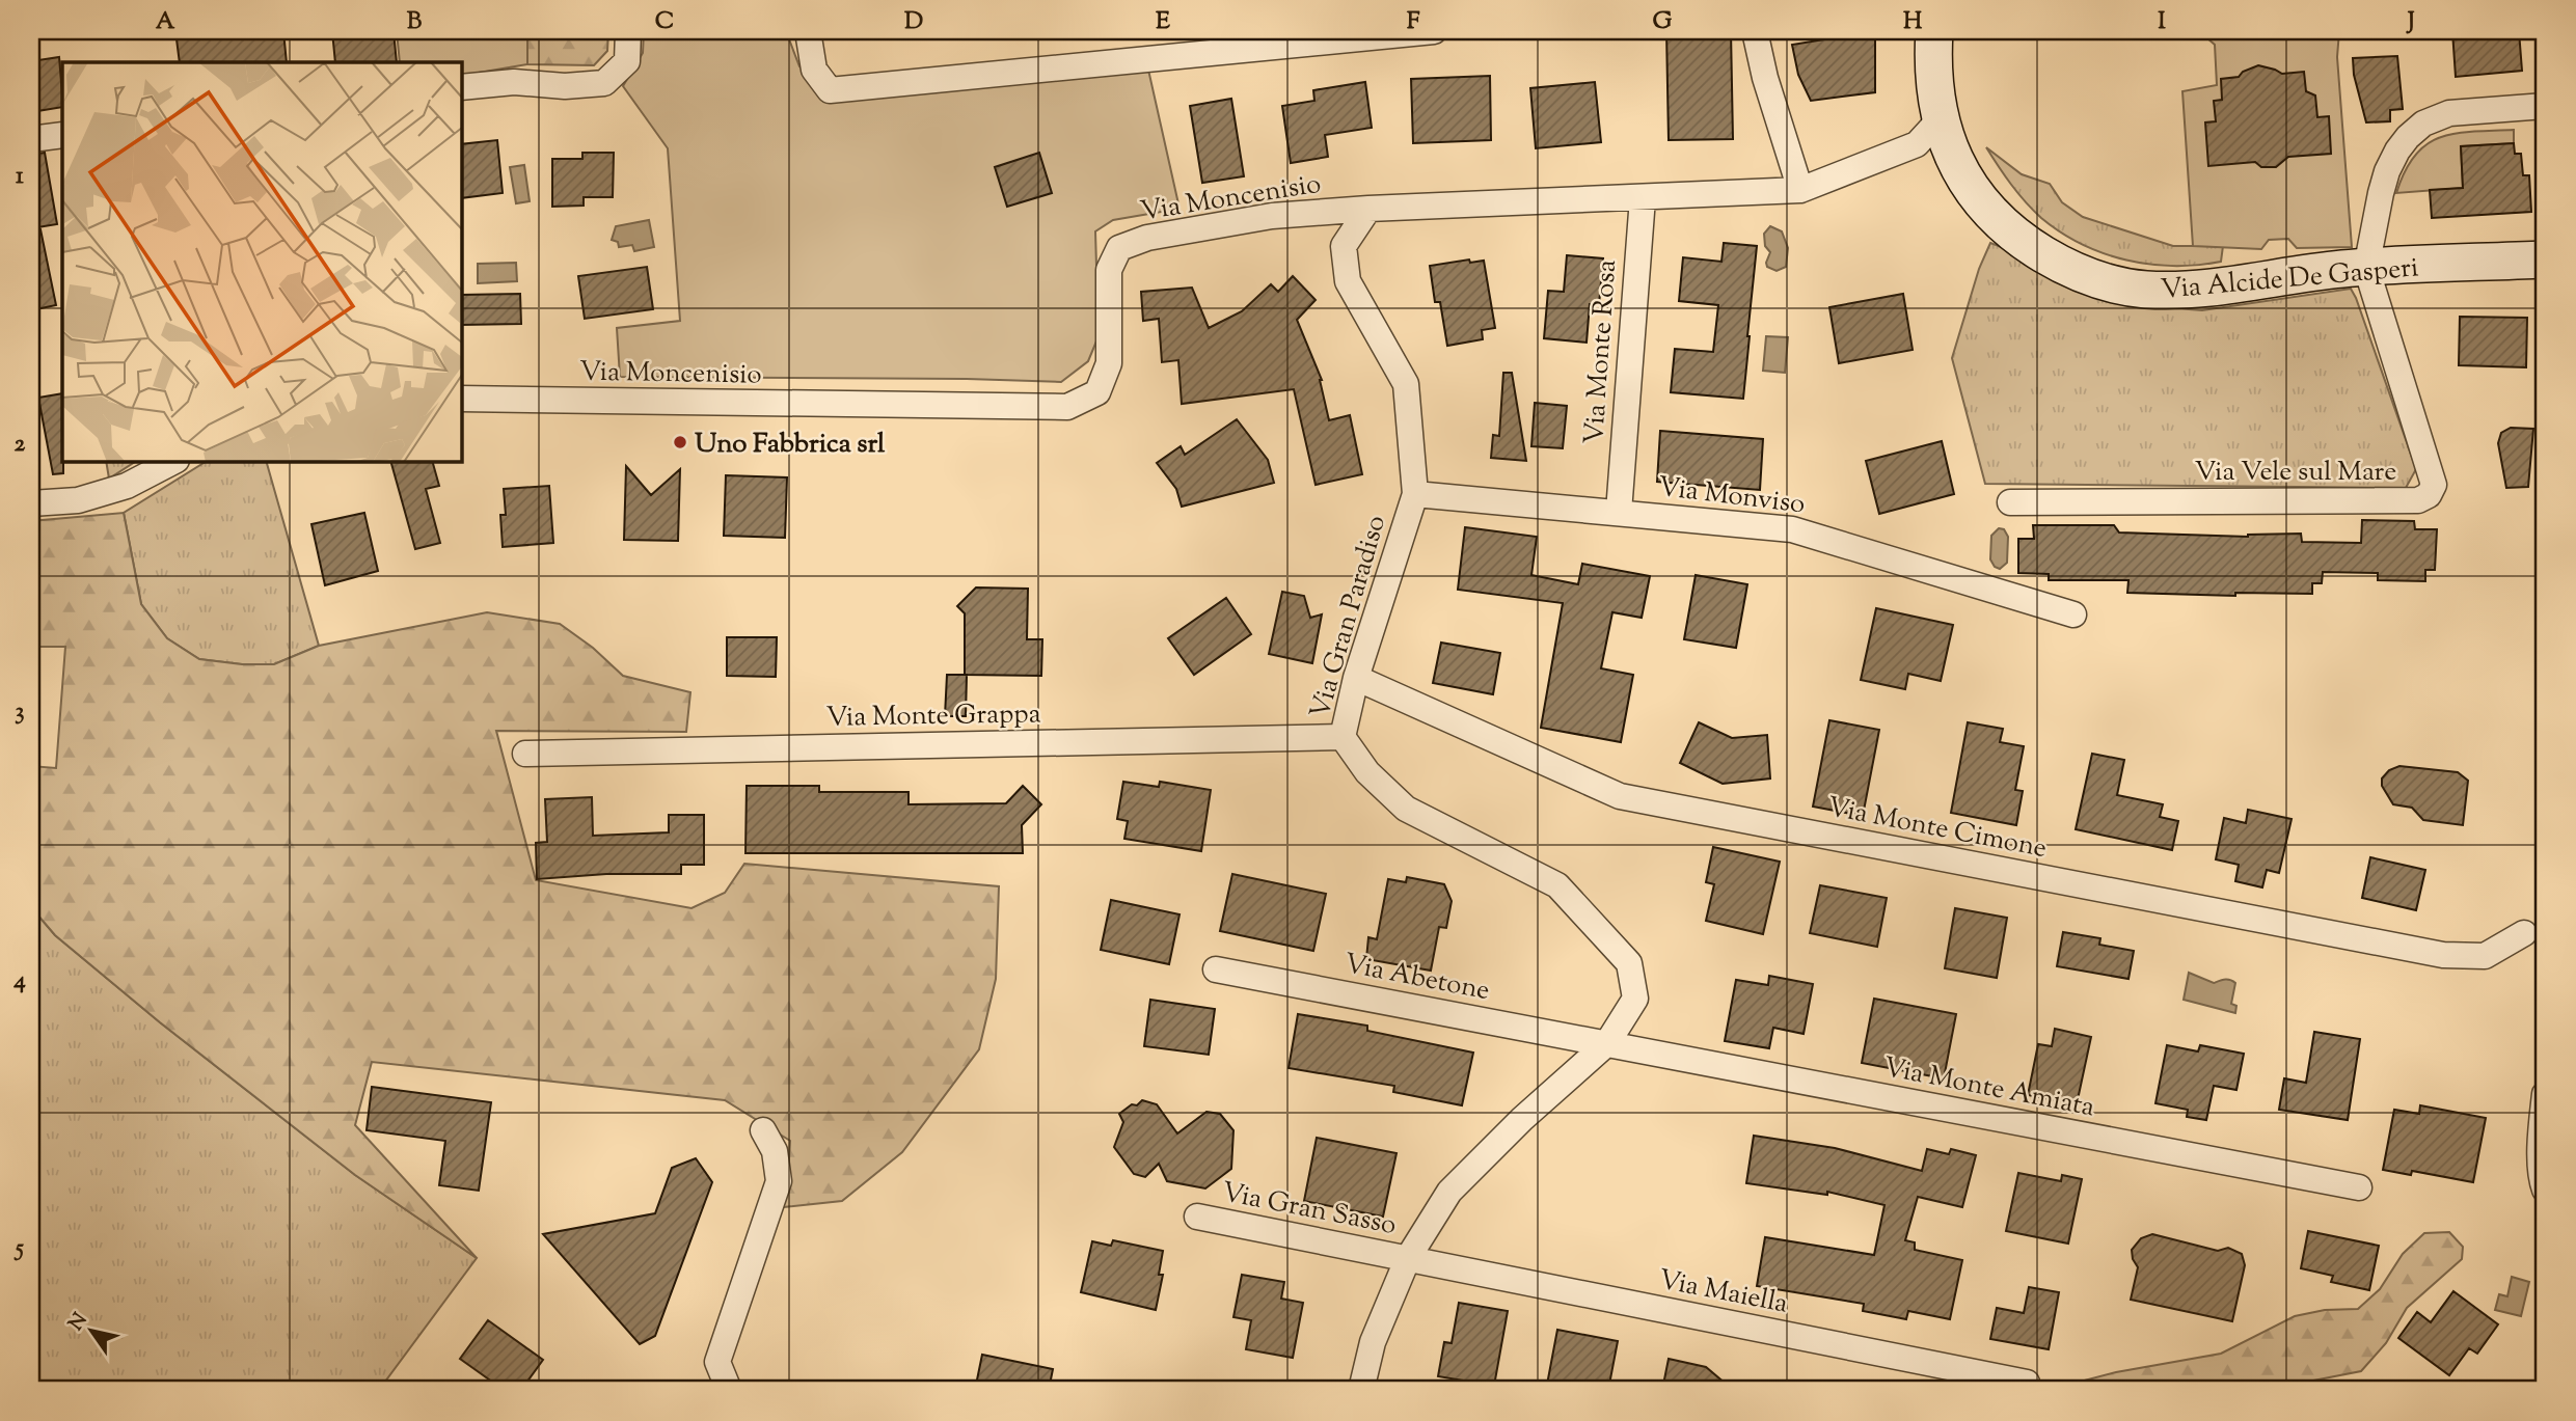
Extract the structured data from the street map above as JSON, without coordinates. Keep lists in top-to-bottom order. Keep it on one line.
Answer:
{"streets":{"street":["Via Moncenisio","Via Alcide De Gasperi","Via Monte Rosa","Via Vele sul Mare","Via Monviso","Via Gran Paradiso","Via Monte Grappa","Via Monte Cimone","Via Abetone","Via Monte Amiata","Via Gran Sasso","Via Maiella"]},"crossings":[["Via Moncenisio","Via Alcide De Gasperi"],["Via Moncenisio","Via Monte Rosa"],["Via Moncenisio","Via Gran Paradiso"],["Via Alcide De Gasperi","Via Vele sul Mare"],["Via Monte Rosa","Via Monviso"],["Via Monviso","Via Gran Paradiso"],["Via Gran Paradiso","Via Monte Grappa"],["Via Gran Paradiso","Via Monte Cimone"],["Via Gran Paradiso","Via Abetone"],["Via Gran Paradiso","Via Monte Amiata"],["Via Gran Paradiso","Via Gran Sasso"],["Via Gran Paradiso","Via Maiella"],["Via Abetone","Via Monte Amiata"],["Via Gran Sasso","Via Maiella"]],"places":["Uno Fabbrica srl"],"north":"top left","grid":{"columns":["A","B","C","D","E","F","G","H","I","J"],"rows":["1","2","3","4","5"]}}
